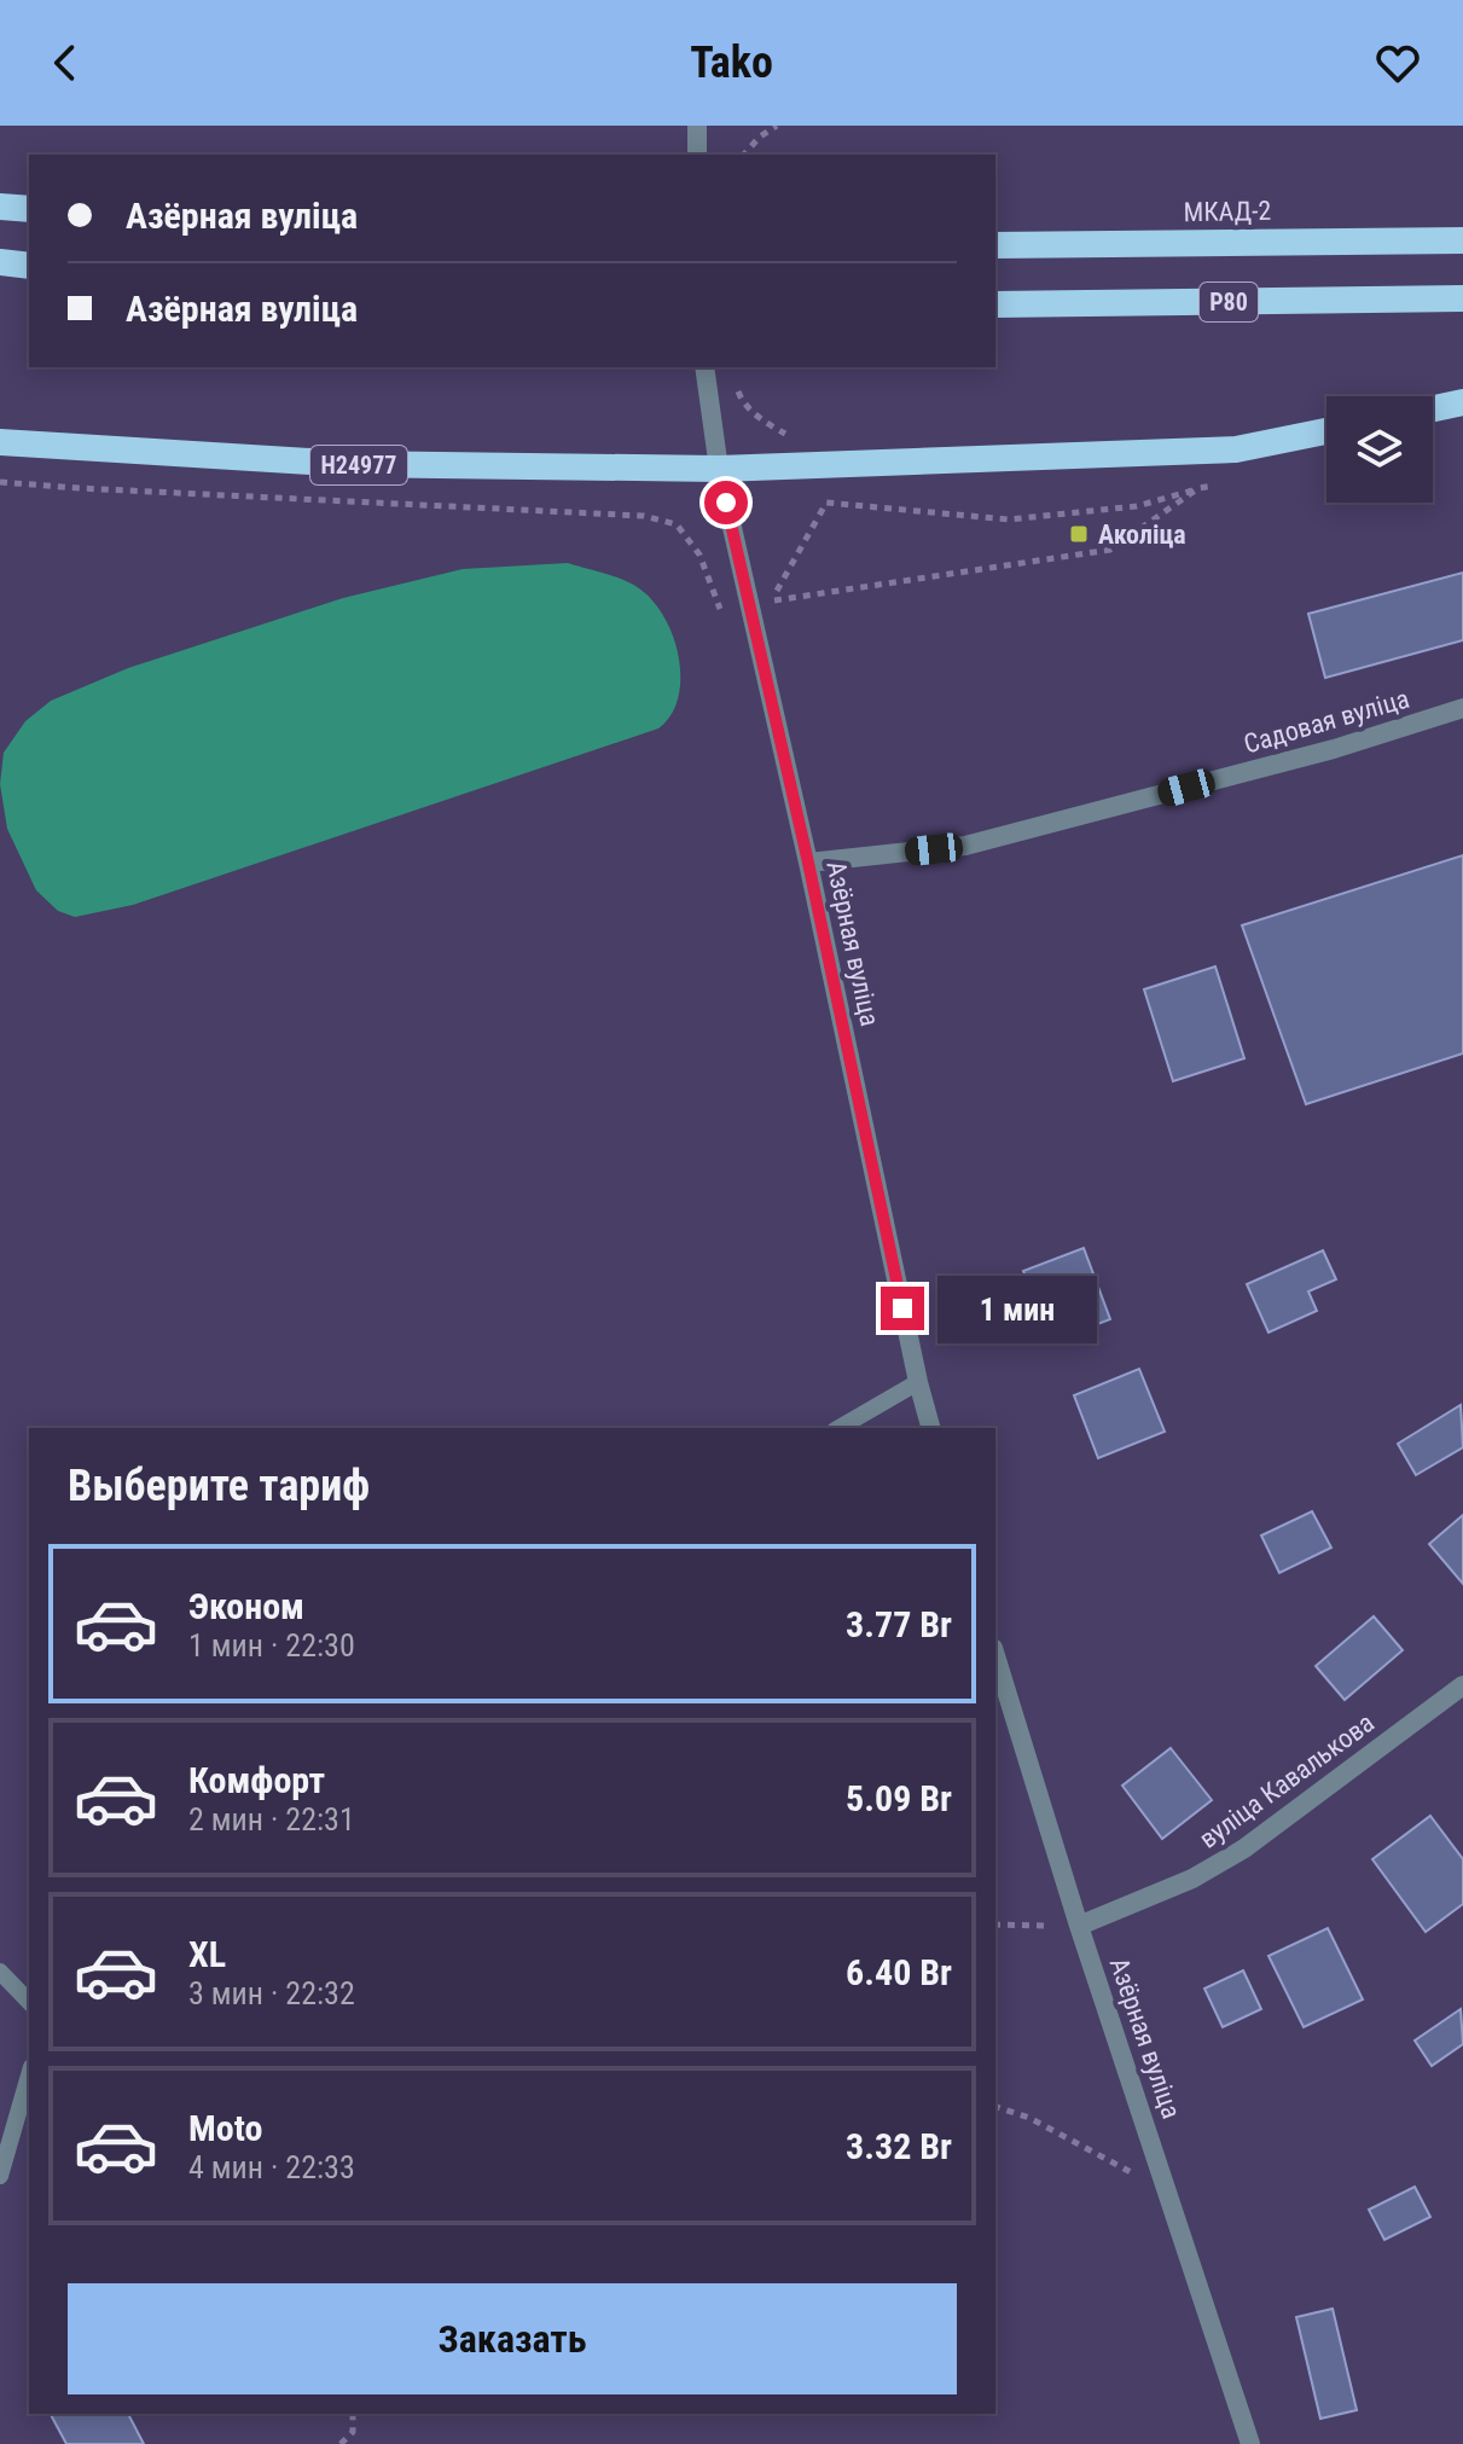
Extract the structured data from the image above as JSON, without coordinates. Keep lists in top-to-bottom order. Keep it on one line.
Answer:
{"streets":{"highway":["МКАД-2","Р80","Н24977"],"street":["Садовая вуліца","Азёрная вуліца","вуліца Кавалькова"]},"crossings":[["Н24977","Азёрная вуліца"],["Садовая вуліца","Азёрная вуліца"],["Азёрная вуліца","вуліца Кавалькова"]],"places":{"transit":["Аколіца"]},"page":{"header":"Tako","banner":["Азёрная вуліца","Азёрная вуліца"],"bubble":"1 мин","heading":"Выберите тариф","list":[{"name":"Эконом","note":"1 мин · 22:30","value":"3.77 Br"},{"name":"Комфорт","note":"2 мин · 22:31","value":"5.09 Br"},{"name":"XL","note":"3 мин · 22:32","value":"6.40 Br"},{"name":"Moto","note":"4 мин · 22:33","value":"3.32 Br"}],"buttons":"Заказать"}}
